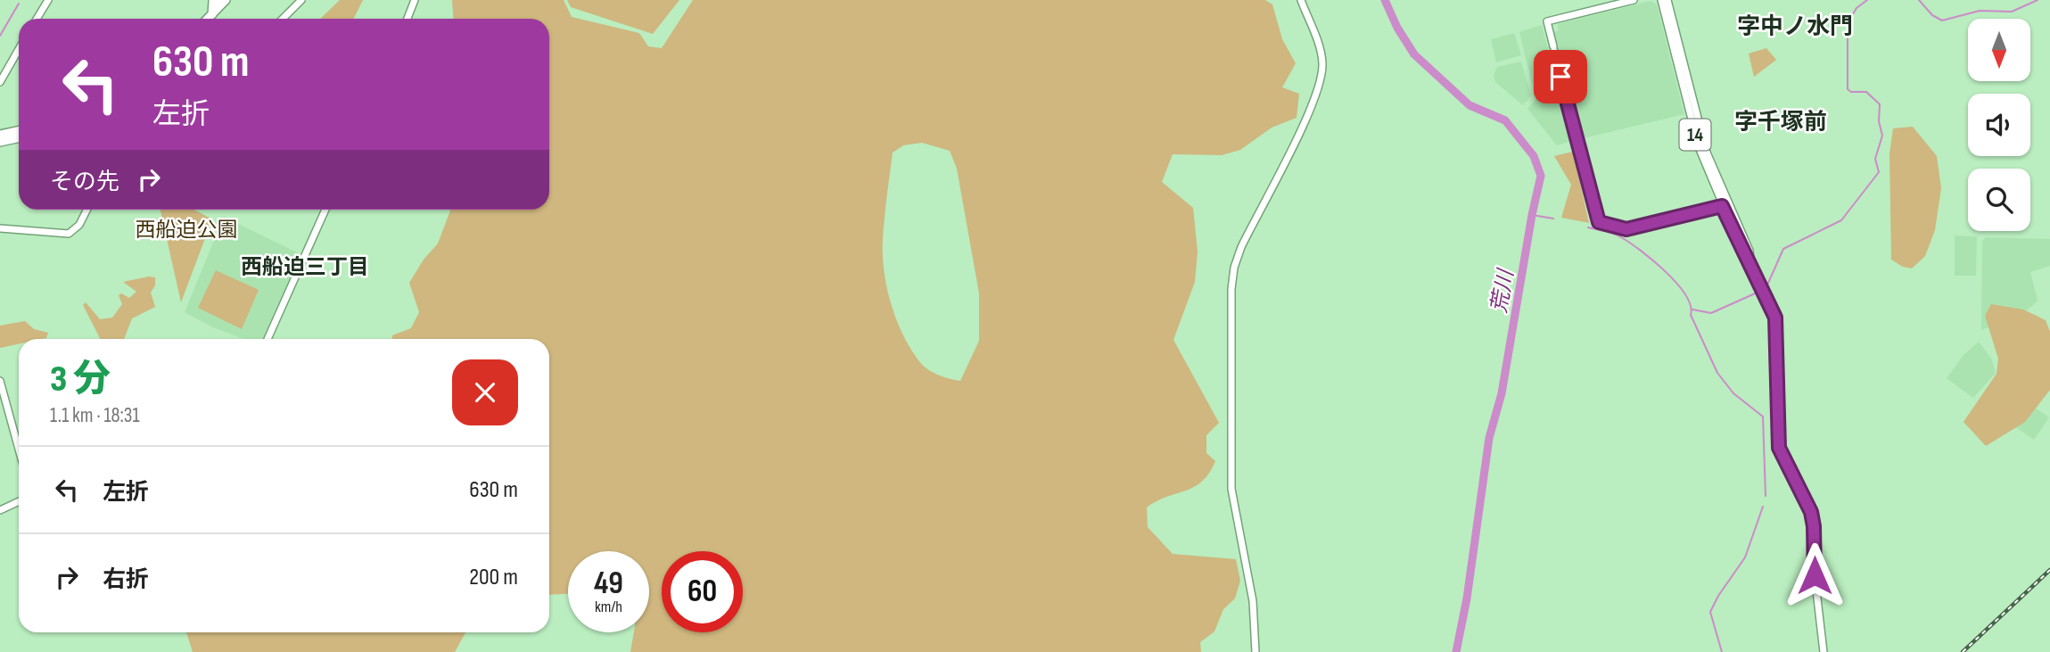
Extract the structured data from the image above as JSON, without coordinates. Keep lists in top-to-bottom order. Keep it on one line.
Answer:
{"streets":{"street":["14"]},"districts":["字中ノ水門","字千塚前","西船迫三丁目"],"water":["荒川"],"parks":["西船迫公園"],"north":"bottom","page":{"turn":["630 m","左折"],"then":"その先","heading":["3 分","1.1 km · 18:31"],"list":[{"name":"左折","value":"630 m"},{"name":"右折","value":"200 m"}],"speed":"49 km/h","limit":"60"}}
